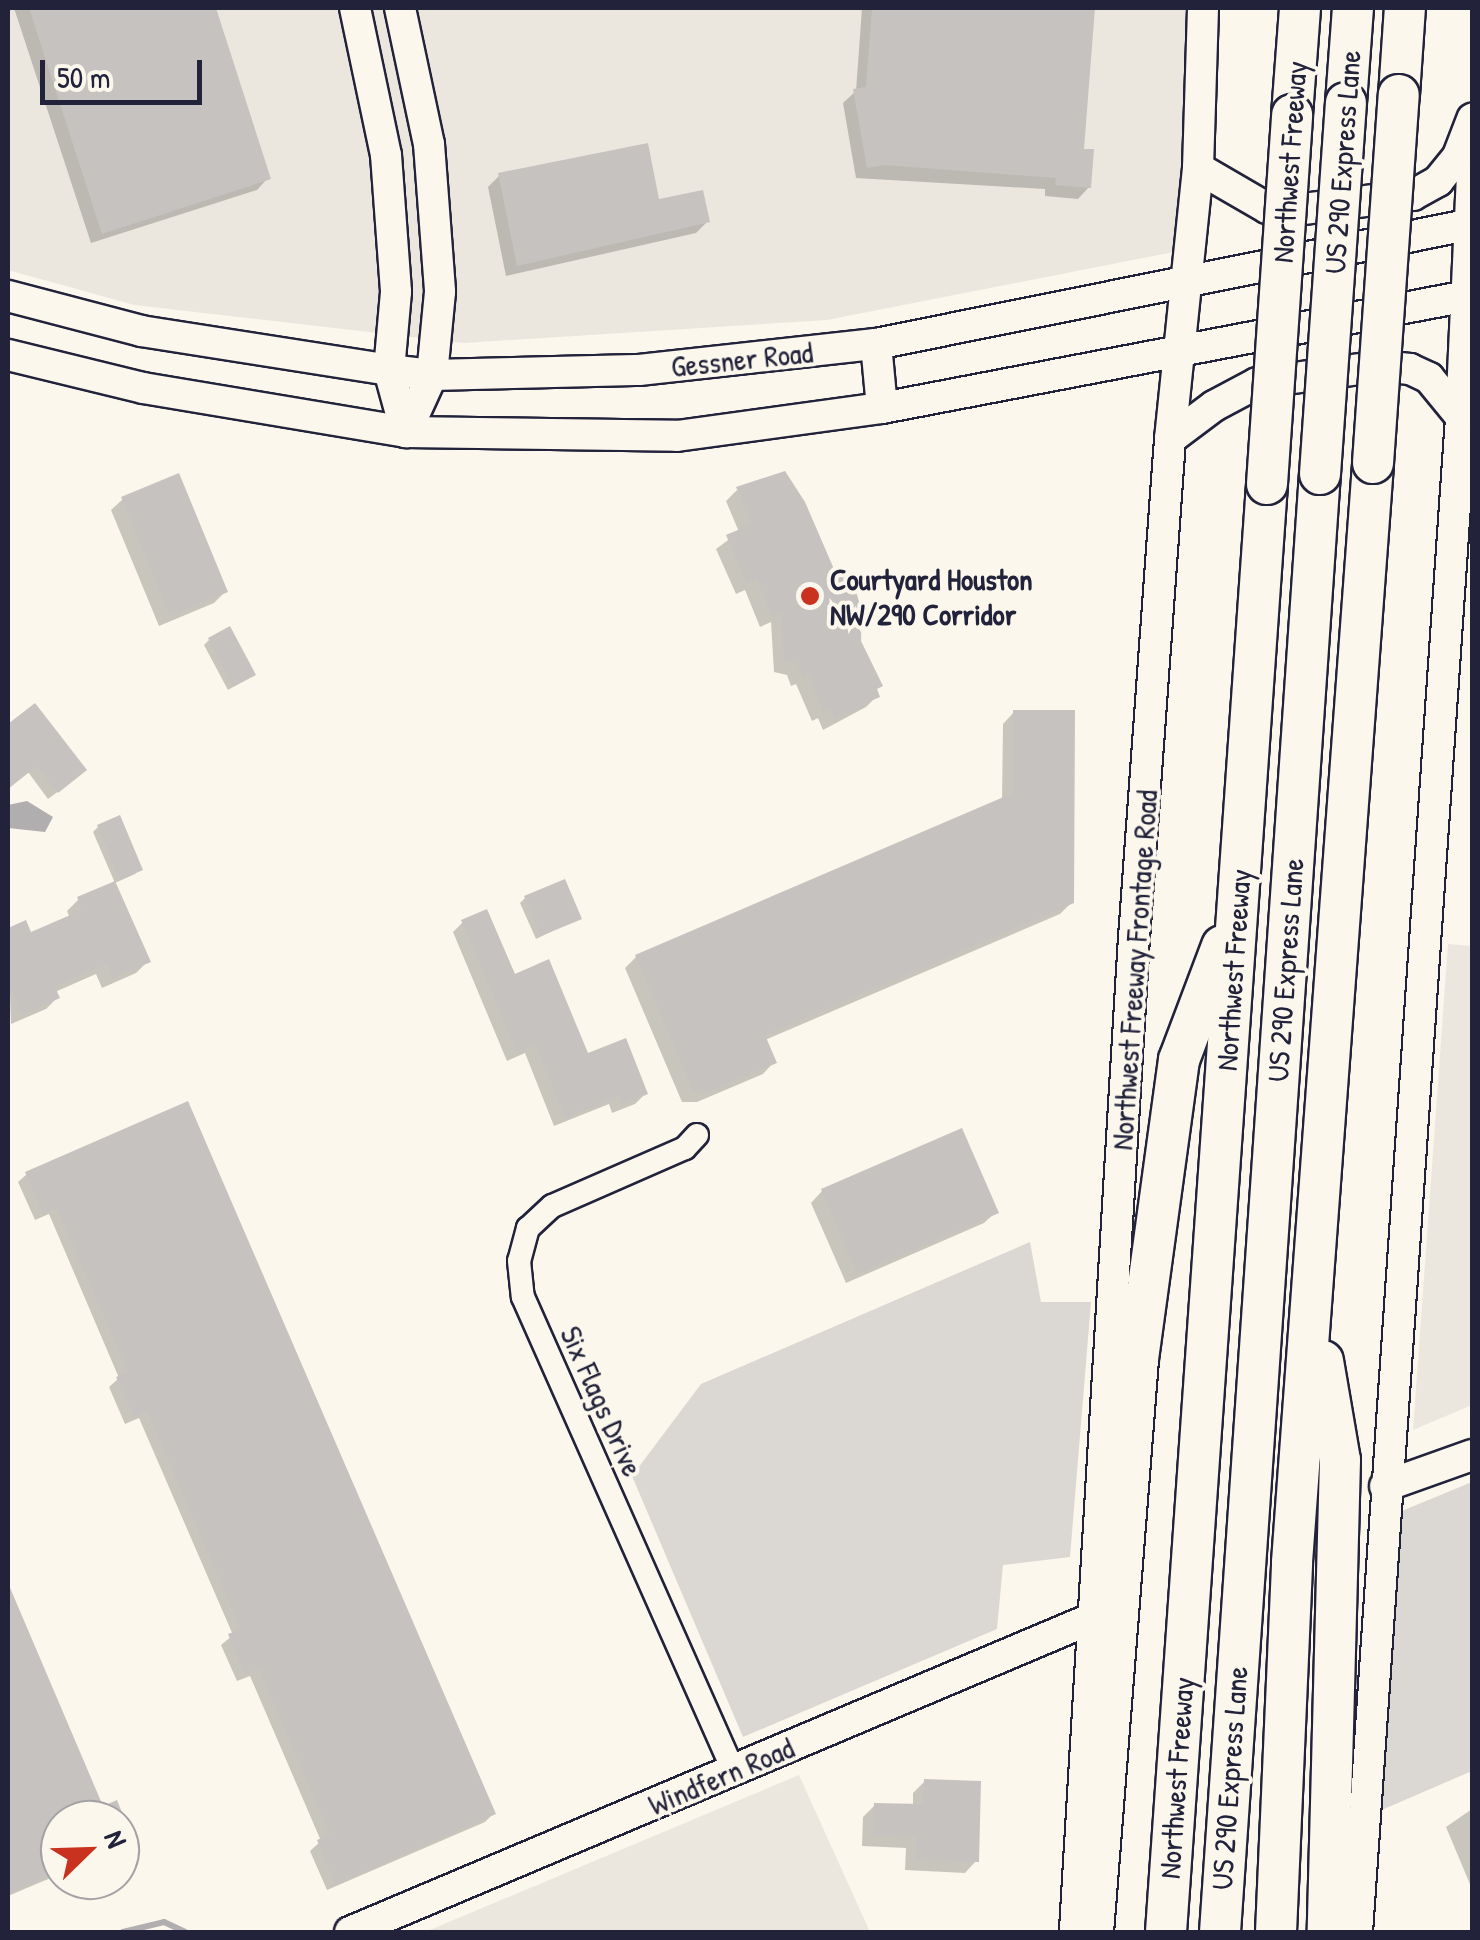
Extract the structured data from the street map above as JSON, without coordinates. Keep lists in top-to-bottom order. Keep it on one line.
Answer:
{"streets":{"highway":["Northwest Freeway","US 290 Express Lane"],"main road":["Gessner Road","Northwest Freeway Frontage Road","Windfern Road"],"street":["Six Flags Drive"]},"crossings":[["Gessner Road","Northwest Freeway Frontage Road"],["Northwest Freeway Frontage Road","Windfern Road"],["Six Flags Drive","Windfern Road"]],"places":["Courtyard Houston NW/290 Corridor"],"scale_bar":"50 m","north":"top right"}
